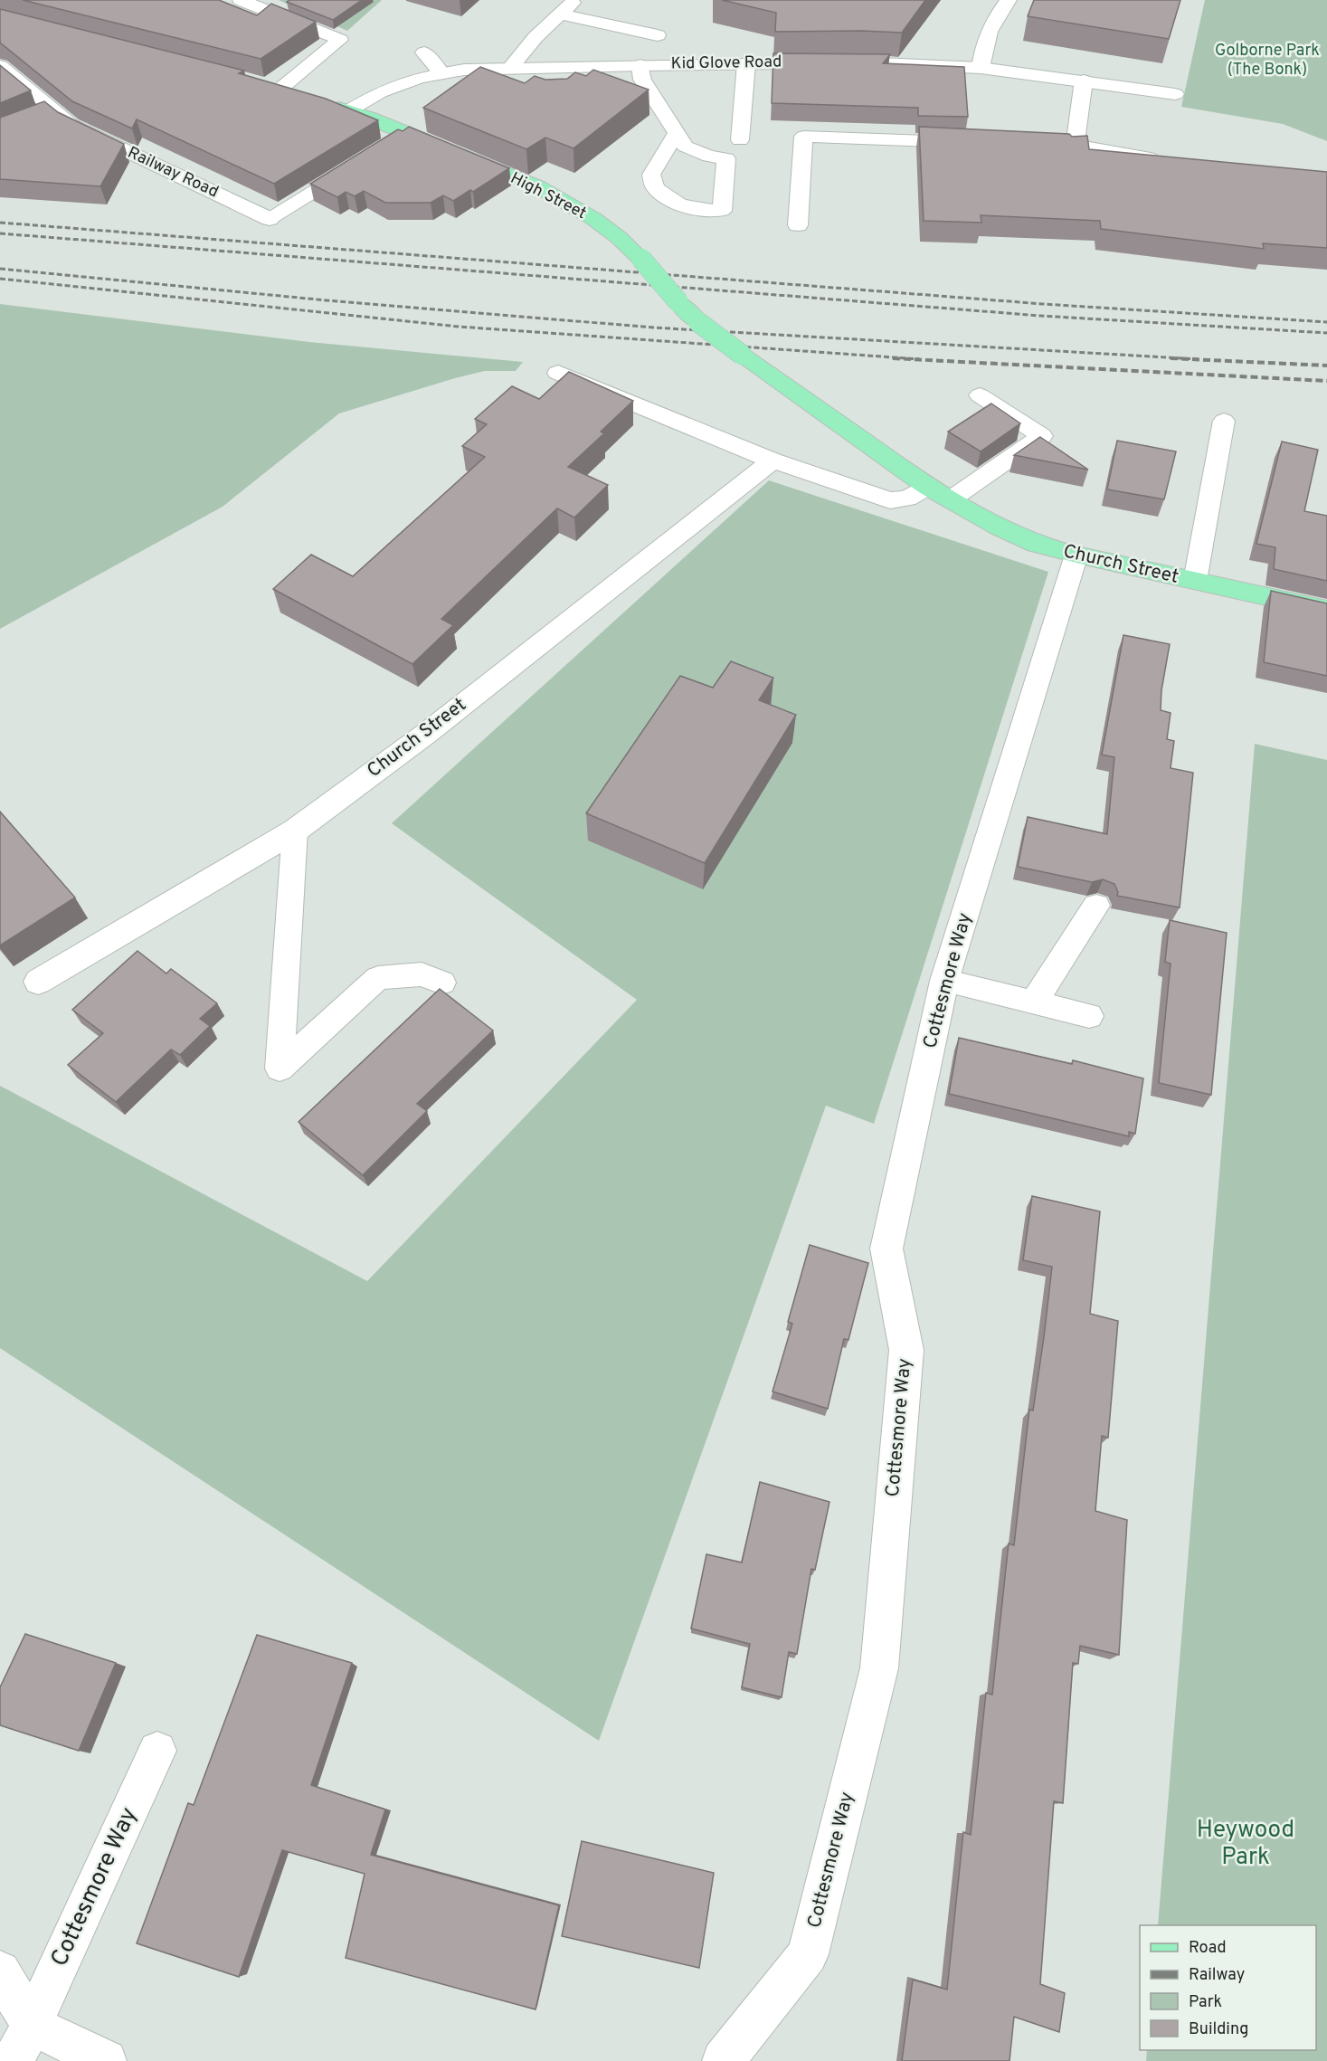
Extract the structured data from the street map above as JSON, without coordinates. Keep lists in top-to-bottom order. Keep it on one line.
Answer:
{"streets":{"main road":["High Street","Church Street"],"street":["Kid Glove Road","Railway Road","Cottesmore Way"]},"crossings":[["Kid Glove Road","High Street"],["High Street","Church Street"],["Church Street","Cottesmore Way"]],"parks":["Golborne Park (The Bonk)","Heywood Park"],"legend":["Road","Railway","Park","Building"]}
